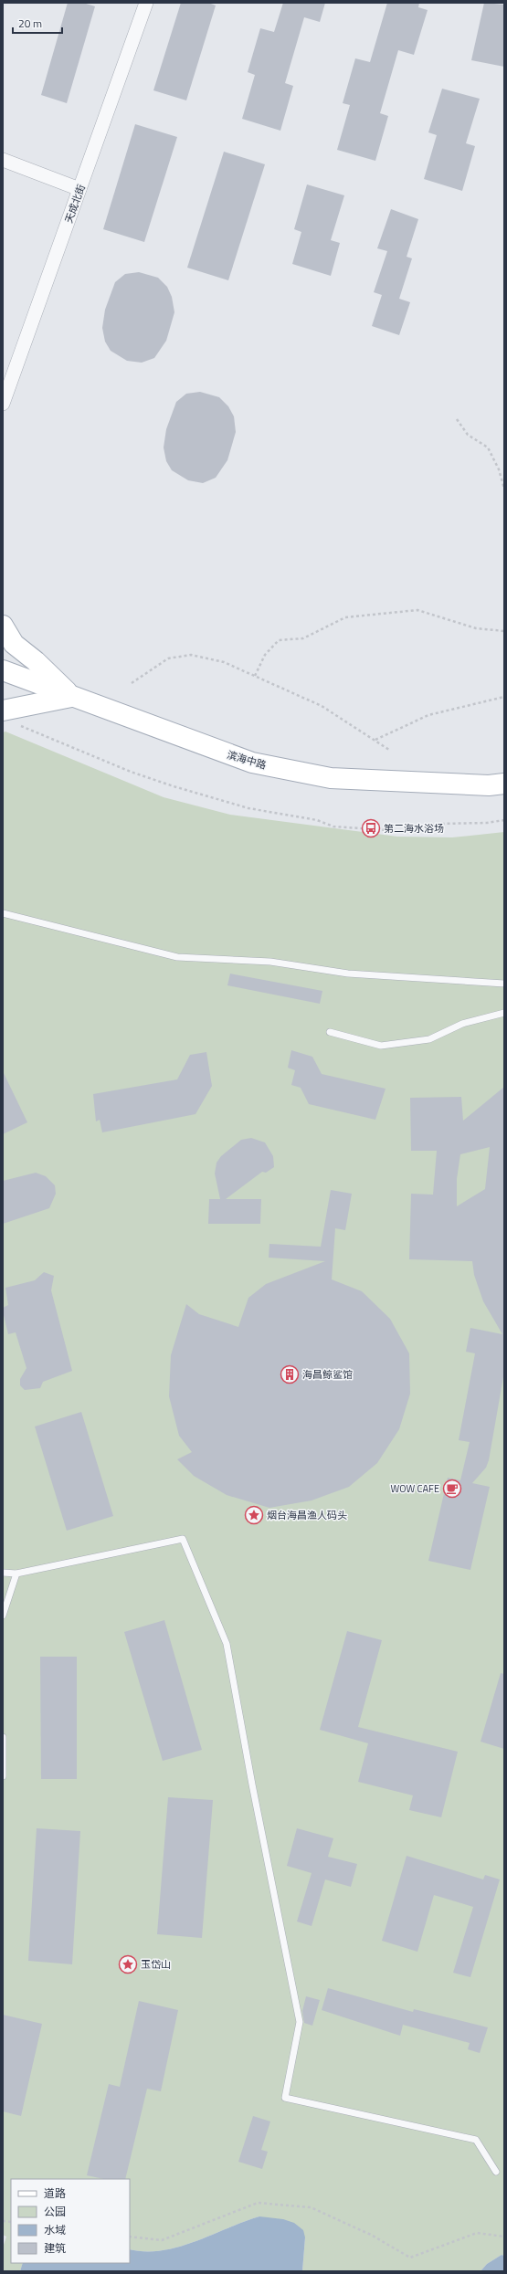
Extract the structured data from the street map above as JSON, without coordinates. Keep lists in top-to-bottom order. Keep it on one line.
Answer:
{"streets":{"main road":["滨海中路"],"street":["天成北街"]},"places":{"bus stop":["第二海水浴场"],"building":["海昌鲸鲨馆"],"cafe":["WOW CAFE"],"place":["烟台海昌渔人码头","玉岱山"]},"legend":["道路","公园","水域","建筑"],"scale_bar":"20 m"}
